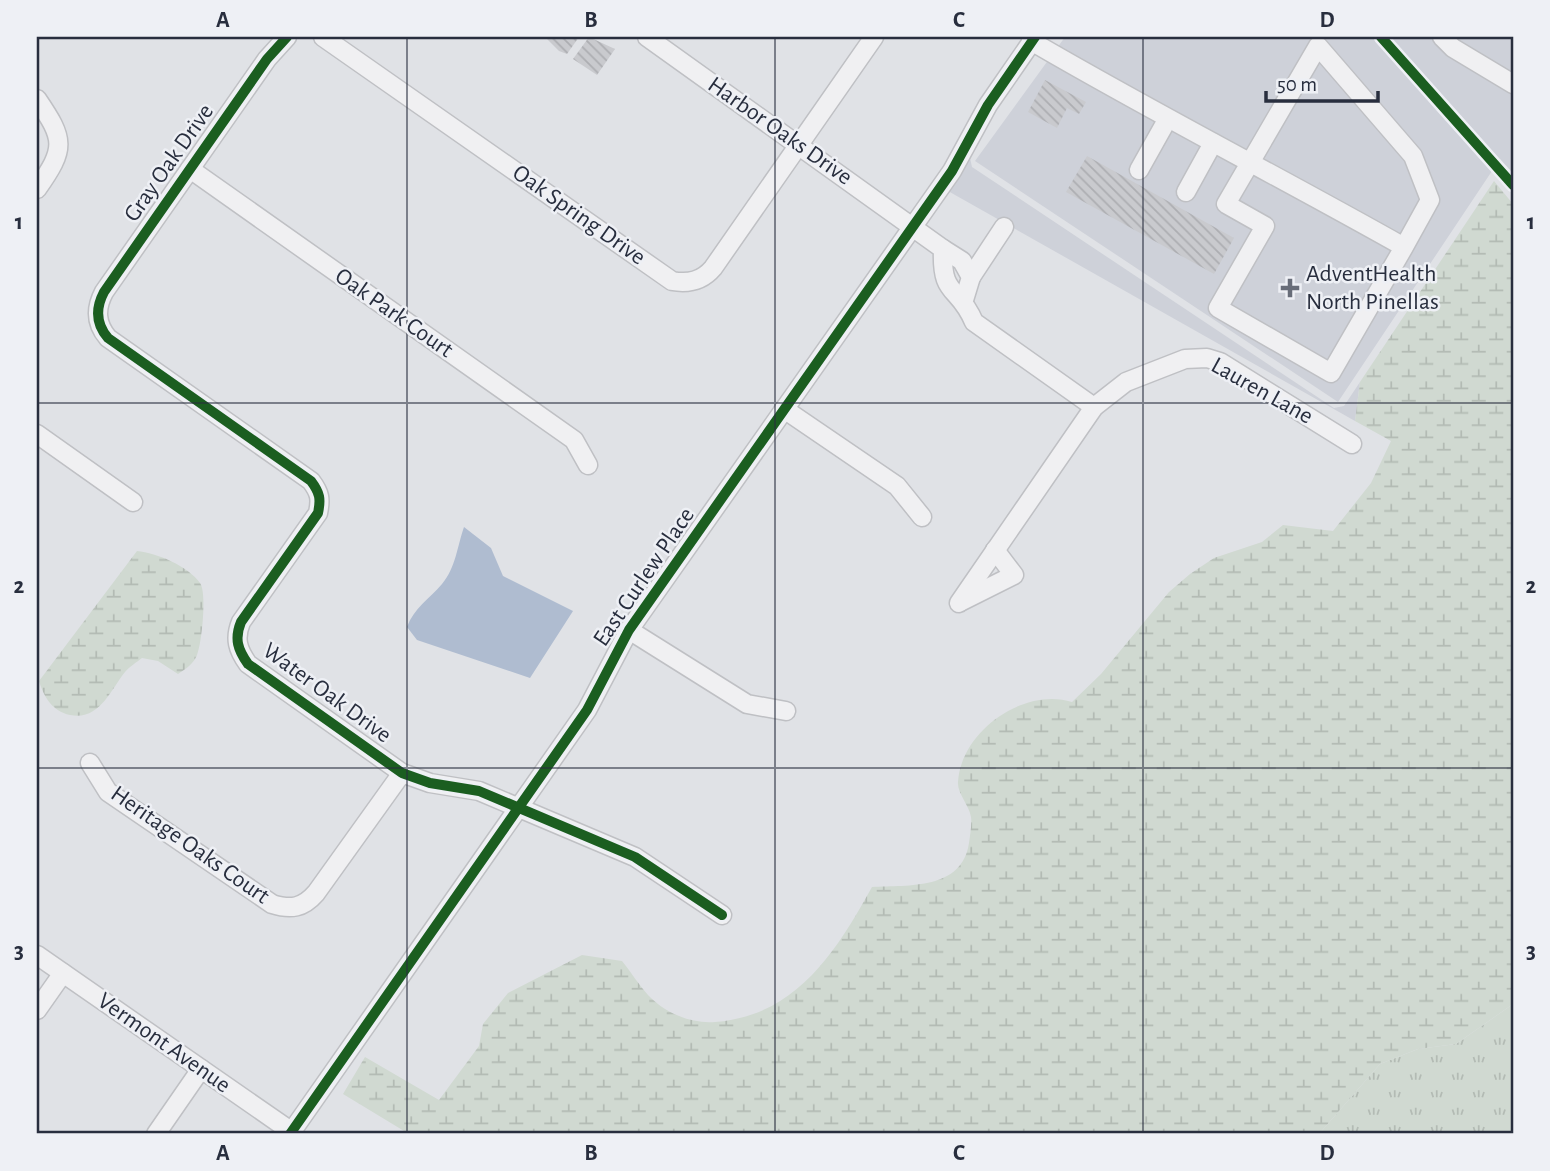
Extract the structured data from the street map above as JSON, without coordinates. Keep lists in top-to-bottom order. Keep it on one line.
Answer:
{"streets":{"street":["Harbor Oaks Drive","Gray Oak Drive","Oak Spring Drive","Oak Park Court","Lauren Lane","East Curlew Place","Water Oak Drive","Heritage Oaks Court","Vermont Avenue"]},"crossings":[["Harbor Oaks Drive","Oak Spring Drive"],["Harbor Oaks Drive","East Curlew Place"],["Gray Oak Drive","Oak Park Court"],["Gray Oak Drive","Water Oak Drive"],["East Curlew Place","Water Oak Drive"],["East Curlew Place","Vermont Avenue"],["Water Oak Drive","Heritage Oaks Court"]],"places":{"health":["AdventHealth North Pinellas"]},"scale_bar":"50 m","grid":{"columns":["A","B","C","D"],"rows":["1","2","3"]}}
